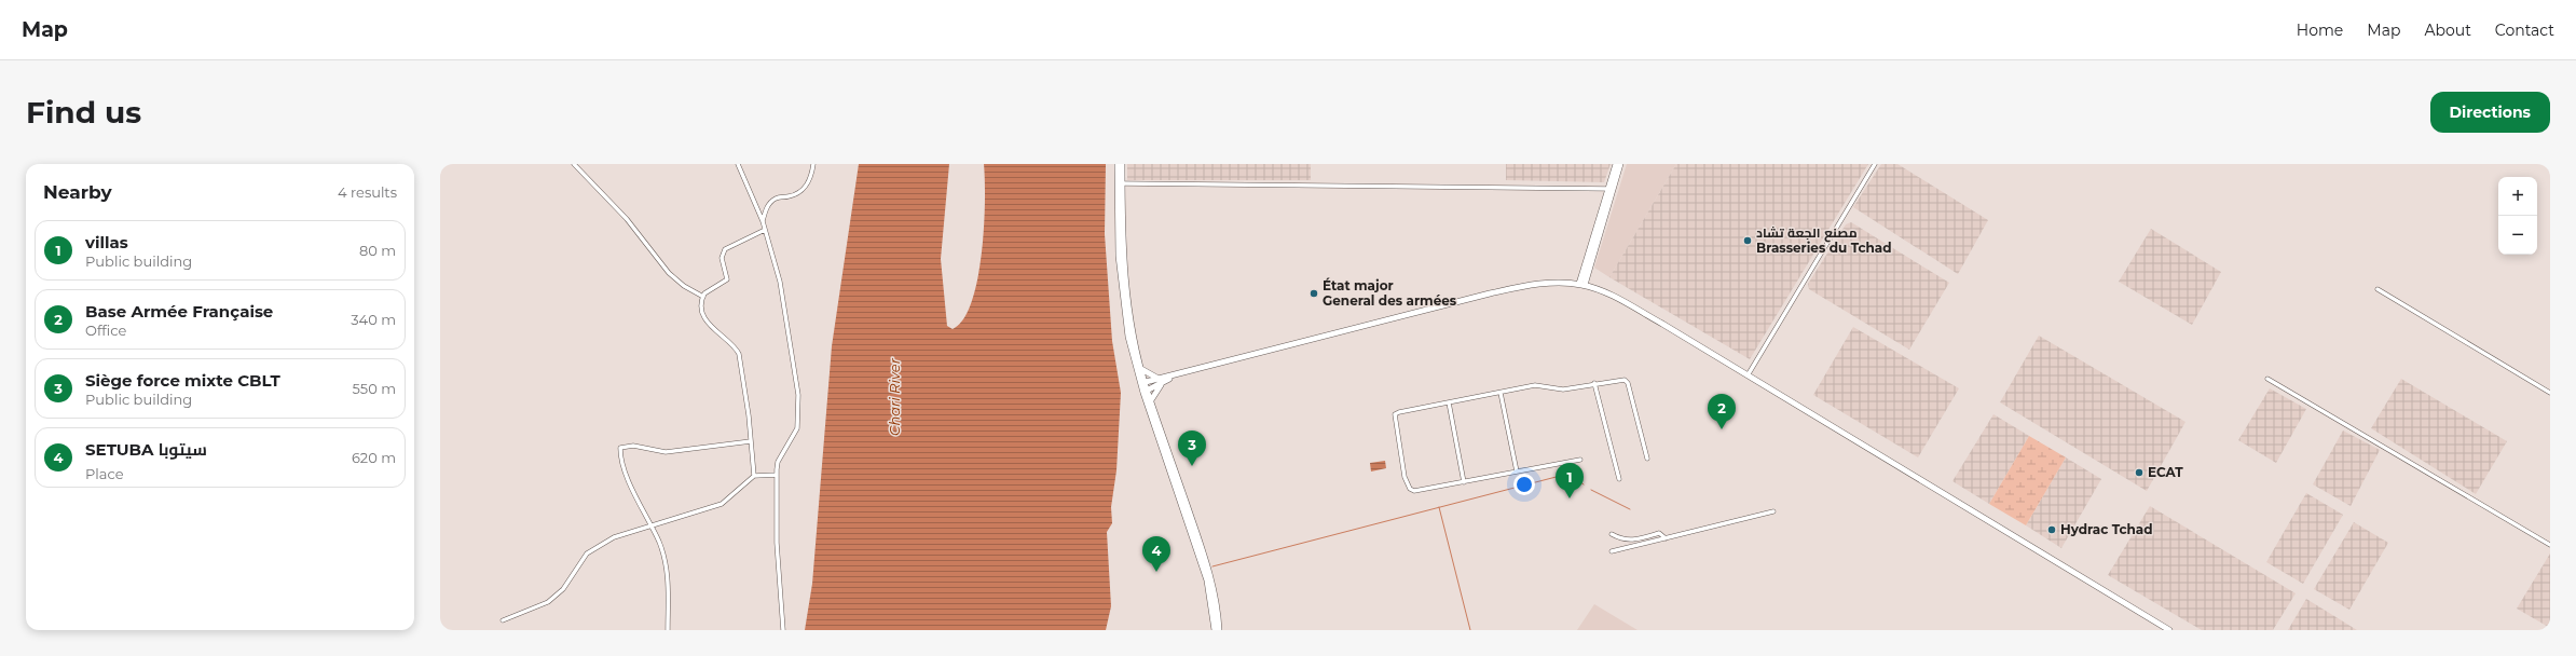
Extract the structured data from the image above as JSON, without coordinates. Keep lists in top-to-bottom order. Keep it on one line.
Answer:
{"water":["Chari River"],"places":["مصنع الجعة تشاد Brasseries du Tchad","État major General des armées","ECAT","Hydrac Tchad"],"page":{"header":"Map","nav":["Home","Map","About","Contact"],"buttons":"Directions","title":"Find us","heading":["Nearby","4 results"],"map_buttons":["+","−"],"list":[{"mark":"1","name":"villas","note":"Public building","value":"80 m"},{"mark":"2","name":"Base Armée Française","note":"Office","value":"340 m"},{"mark":"3","name":"Siège force mixte CBLT","note":"Public building","value":"550 m"},{"mark":"4","name":"SETUBA سيتوبا","note":"Place","value":"620 m"}],"pins":["2","3","1","4"]}}
